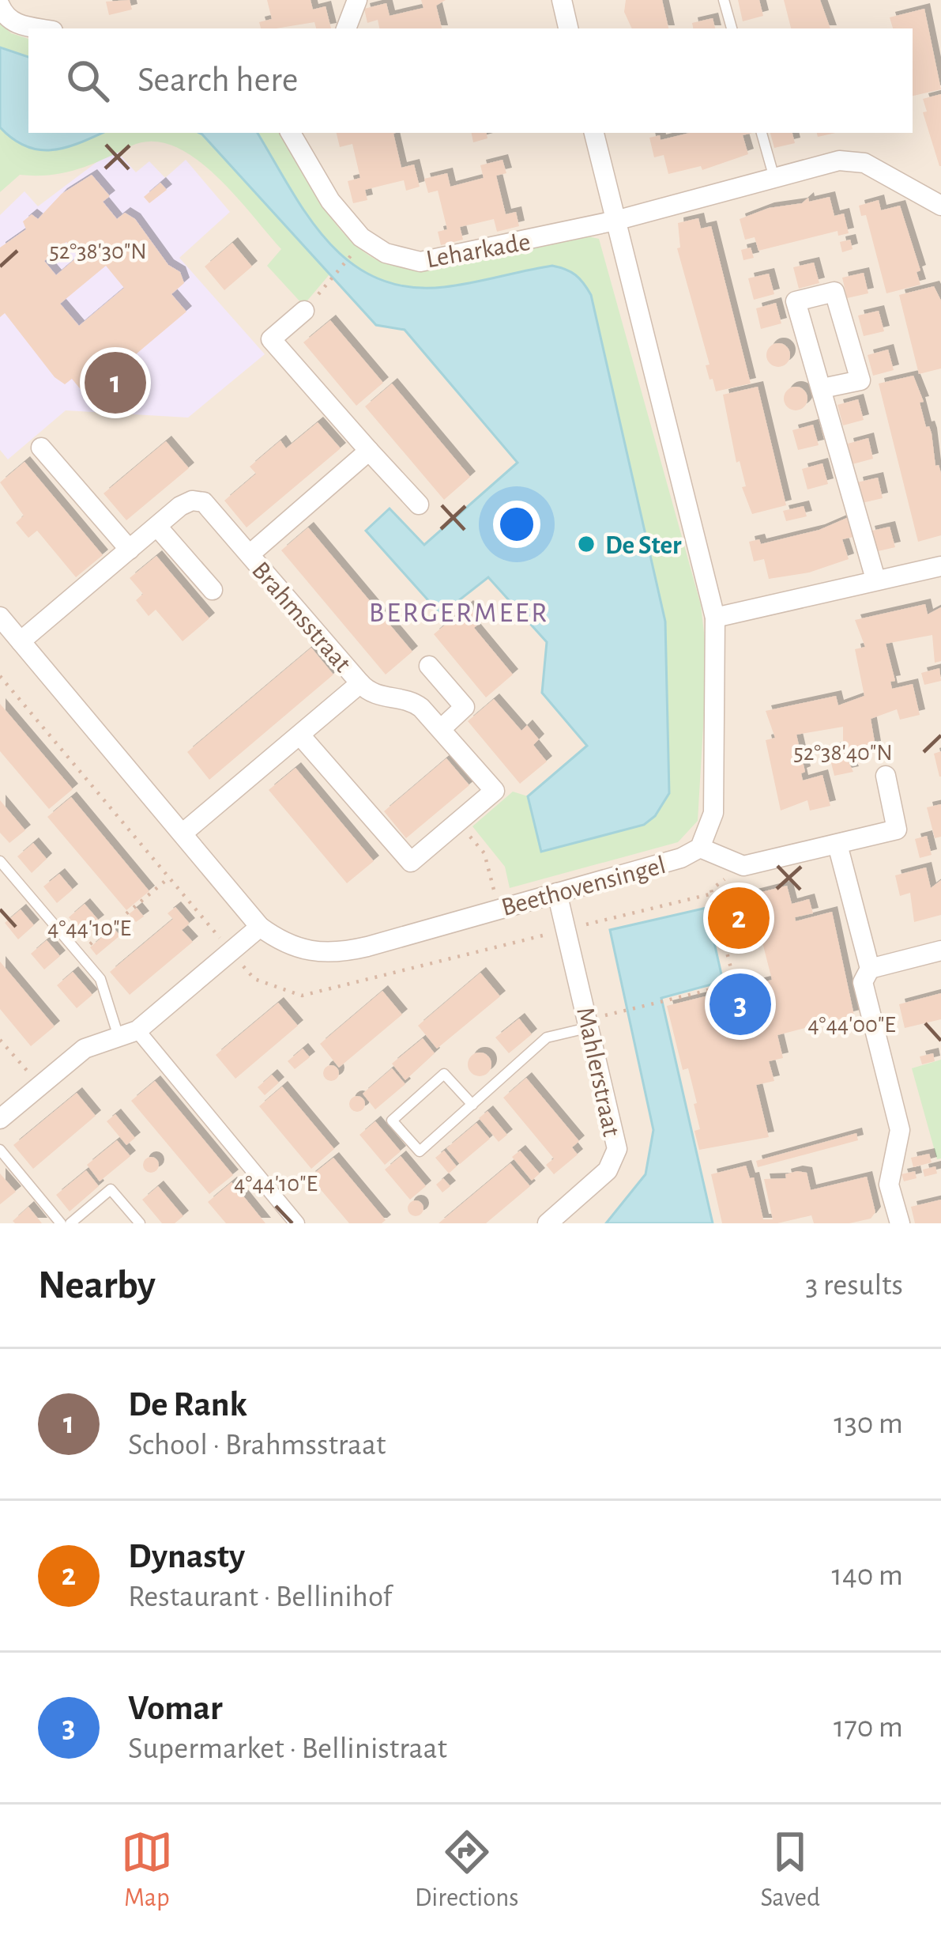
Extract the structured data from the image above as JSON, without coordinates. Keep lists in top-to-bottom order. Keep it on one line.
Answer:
{"streets":{"street":["Leharkade","Brahmsstraat","Beethovensingel","Mahlerstraat"]},"crossings":[["Leharkade","Beethovensingel"],["Brahmsstraat","Beethovensingel"],["Beethovensingel","Mahlerstraat"]],"districts":["BERGERMEER"],"places":["De Ster"],"page":{"search":"Search here","pins":["1","2","3"],"heading":["Nearby","3 results"],"list":[{"mark":"1","name":"De Rank","note":"School · Brahmsstraat","value":"130 m"},{"mark":"2","name":"Dynasty","note":"Restaurant · Bellinihof","value":"140 m"},{"mark":"3","name":"Vomar","note":"Supermarket · Bellinistraat","value":"170 m"}],"nav":["Map","Directions","Saved"]},"coordinates":["52°38'30\"N","52°38'40\"N","4°44'10\"E","4°44'00\"E"]}
